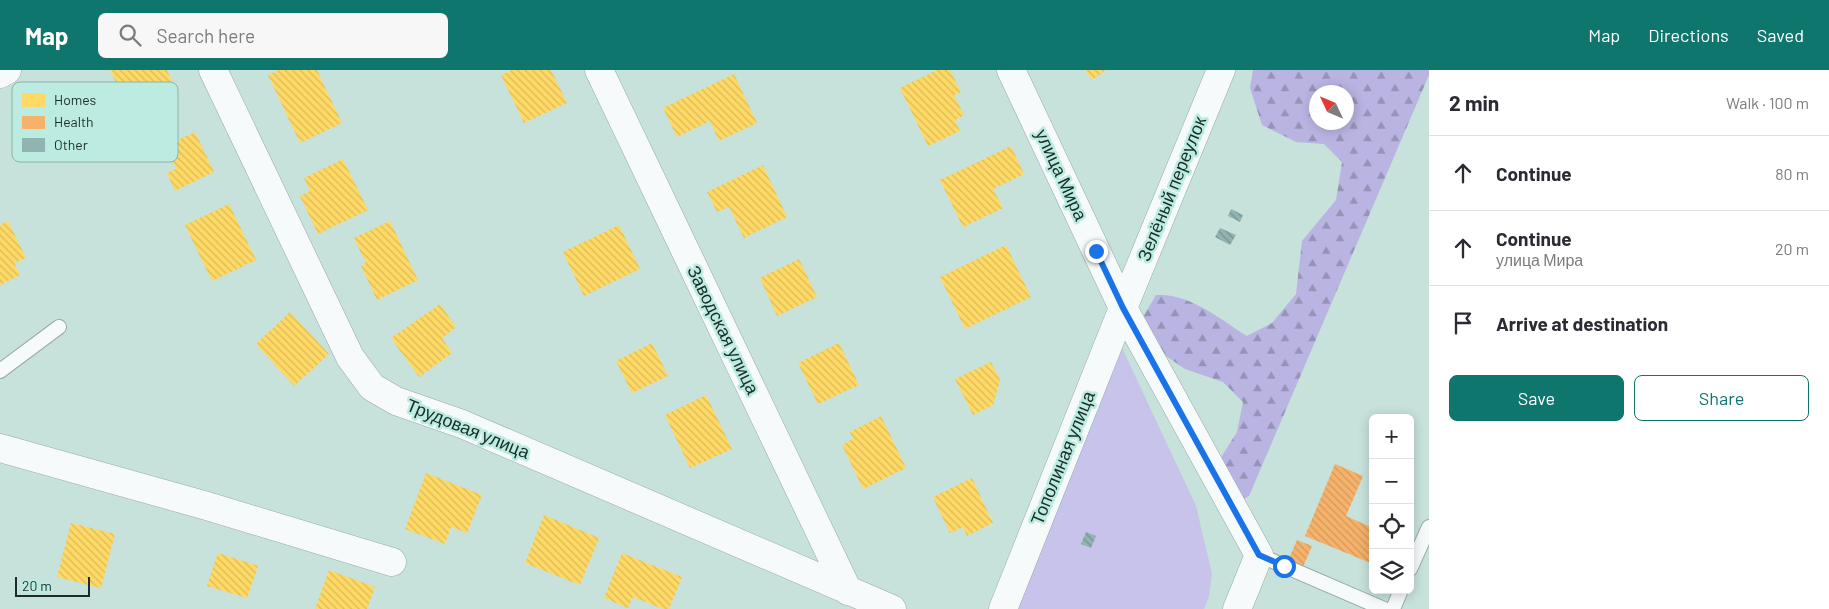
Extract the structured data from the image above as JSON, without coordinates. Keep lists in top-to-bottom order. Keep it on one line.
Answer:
{"streets":{"street":["улица Мира","Зелёный переулок","Заводская улица","Трудовая улица","Тополиная улица"]},"crossings":[["улица Мира","Зелёный переулок"],["улица Мира","Тополиная улица"],["Зелёный переулок","Тополиная улица"],["Заводская улица","Трудовая улица"]],"legend":["Homes","Health","Other"],"scale_bar":"20 m","north":"top left","page":{"header":"Map","search":"Search here","nav":["Map","Directions","Saved"],"heading":["2 min","Walk · 100 m"],"list":[["Continue","80 m"],["Continue","улица Мира","20 m"],"Arrive at destination"],"buttons":["Save","Share"],"map_buttons":["+","−"],"scale":"20 m"}}
